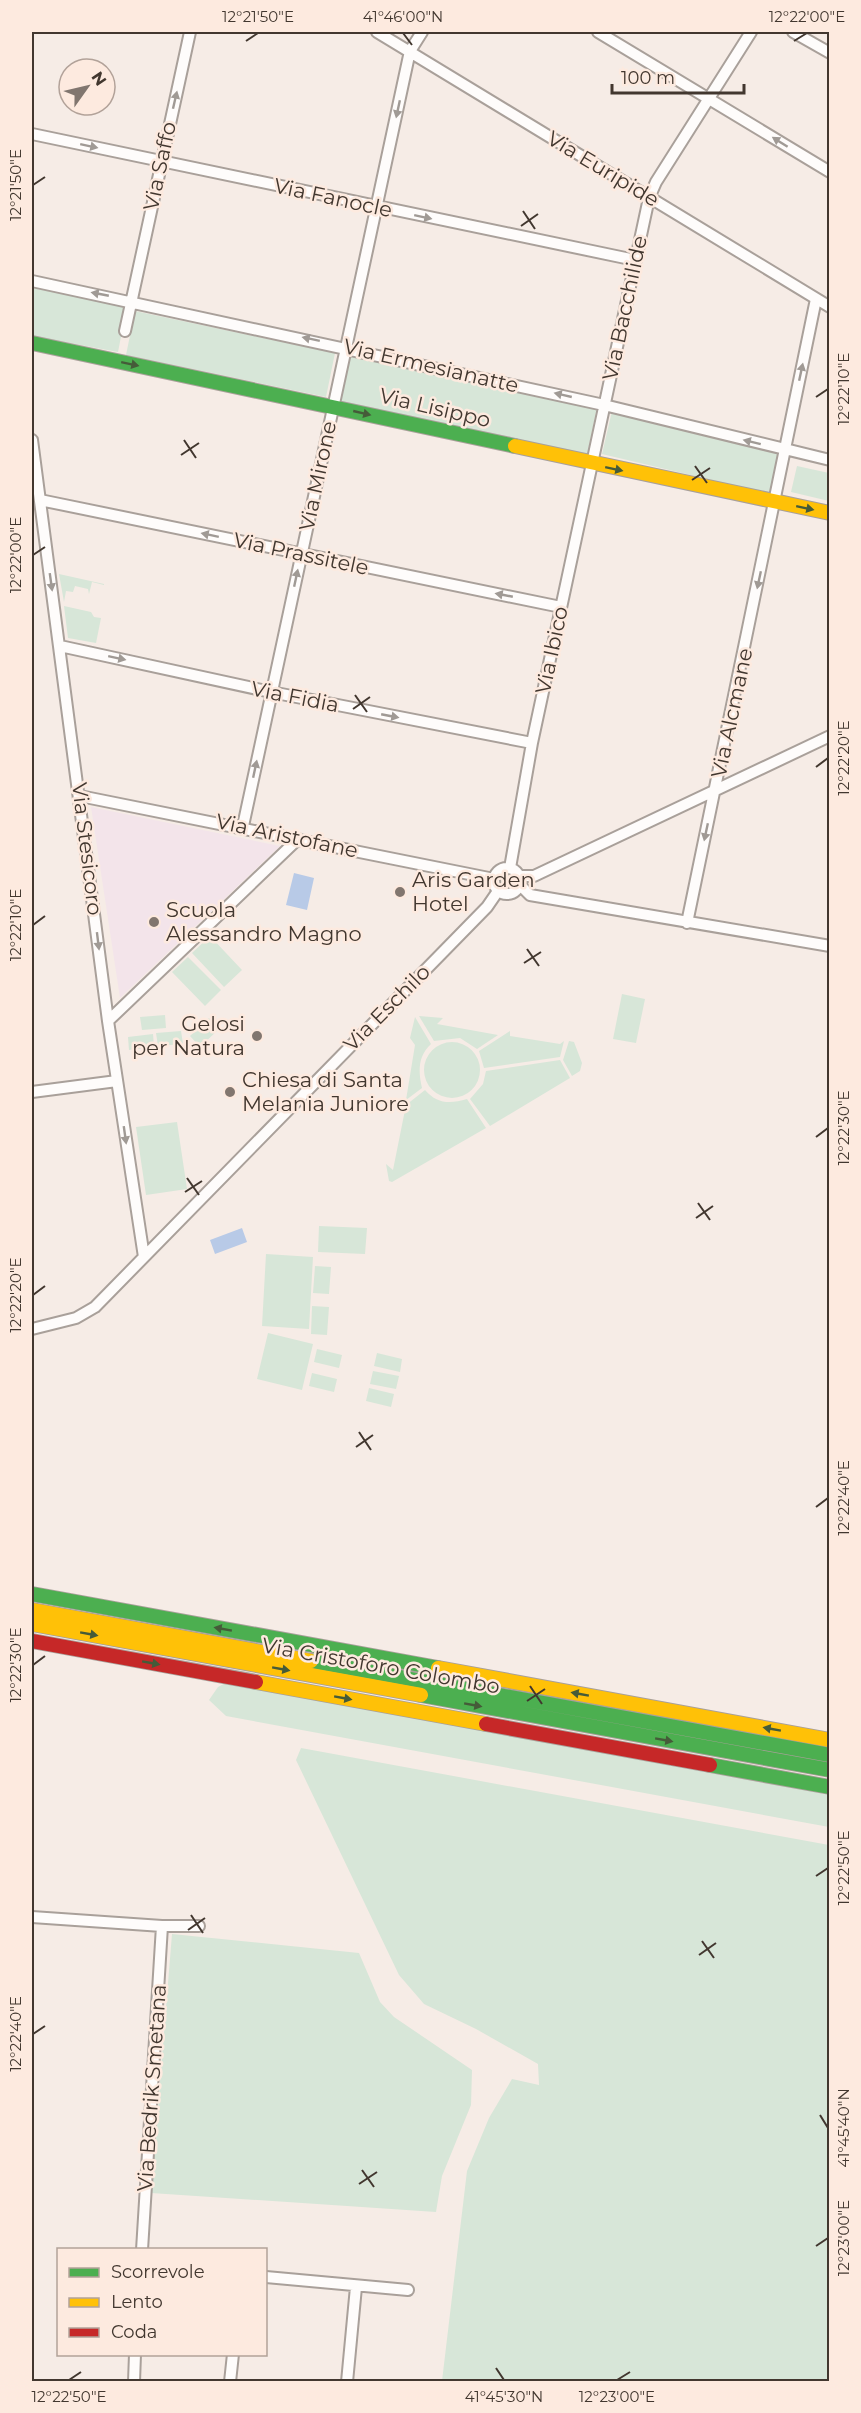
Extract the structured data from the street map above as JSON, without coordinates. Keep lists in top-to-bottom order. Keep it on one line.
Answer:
{"streets":{"street":["Via Saffo","Via Euripide","Via Fanocle","Via Bacchilide","Via Ermesianatte","Via Lisippo","Via Mirone","Via Prassitele","Via Ibico","Via Fidia","Via Alcmane","Via Aristofane","Via Stesicoro","Via Eschilo","Via Cristoforo Colombo","Via Bedrik Smetana"]},"crossings":[["Via Saffo","Via Fanocle"],["Via Saffo","Via Ermesianatte"],["Via Euripide","Via Bacchilide"],["Via Euripide","Via Mirone"],["Via Euripide","Via Alcmane"],["Via Fanocle","Via Bacchilide"],["Via Fanocle","Via Mirone"],["Via Bacchilide","Via Ermesianatte"],["Via Bacchilide","Via Ibico"],["Via Ermesianatte","Via Mirone"],["Via Ermesianatte","Via Alcmane"],["Via Lisippo","Via Mirone"],["Via Lisippo","Via Ibico"],["Via Lisippo","Via Alcmane"],["Via Mirone","Via Prassitele"],["Via Mirone","Via Fidia"],["Via Mirone","Via Aristofane"],["Via Prassitele","Via Ibico"],["Via Prassitele","Via Stesicoro"],["Via Ibico","Via Fidia"],["Via Ibico","Via Aristofane"],["Via Ibico","Via Eschilo"],["Via Fidia","Via Stesicoro"],["Via Aristofane","Via Stesicoro"],["Via Aristofane","Via Eschilo"],["Via Stesicoro","Via Eschilo"]],"one_way":["Via Saffo","Via Fanocle","Via Ermesianatte","Via Lisippo","Via Prassitele","Via Fidia","Via Stesicoro"],"places":["Aris Garden Hotel","Scuola Alessandro Magno","Gelosi per Natura","Chiesa di Santa Melania Juniore"],"legend":["Scorrevole","Lento","Coda"],"scale_bar":"100 m","north":"top right","coordinates":["12°21'50\"E","41°46'00\"N","12°22'00\"E","12°22'10\"E","12°22'20\"E","12°22'30\"E","12°22'40\"E","12°22'50\"E","41°45'40\"N","12°23'00\"E","41°45'30\"N"]}
